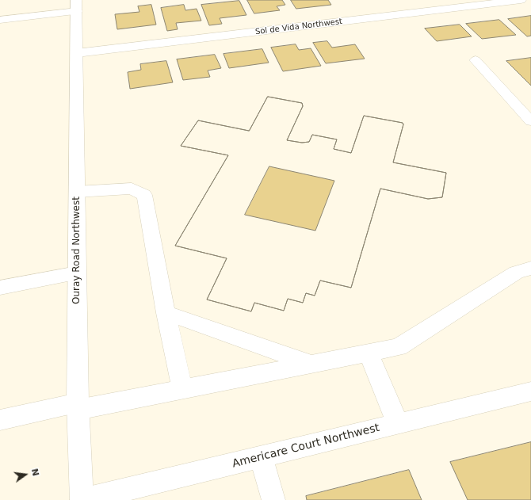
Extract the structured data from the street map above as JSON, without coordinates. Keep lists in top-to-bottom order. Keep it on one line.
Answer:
{"streets":{"street":["Sol de Vida Northwest","Ouray Road Northwest","Americare Court Northwest"]},"crossings":[["Sol de Vida Northwest","Ouray Road Northwest"],["Ouray Road Northwest","Americare Court Northwest"]],"north":"right"}
